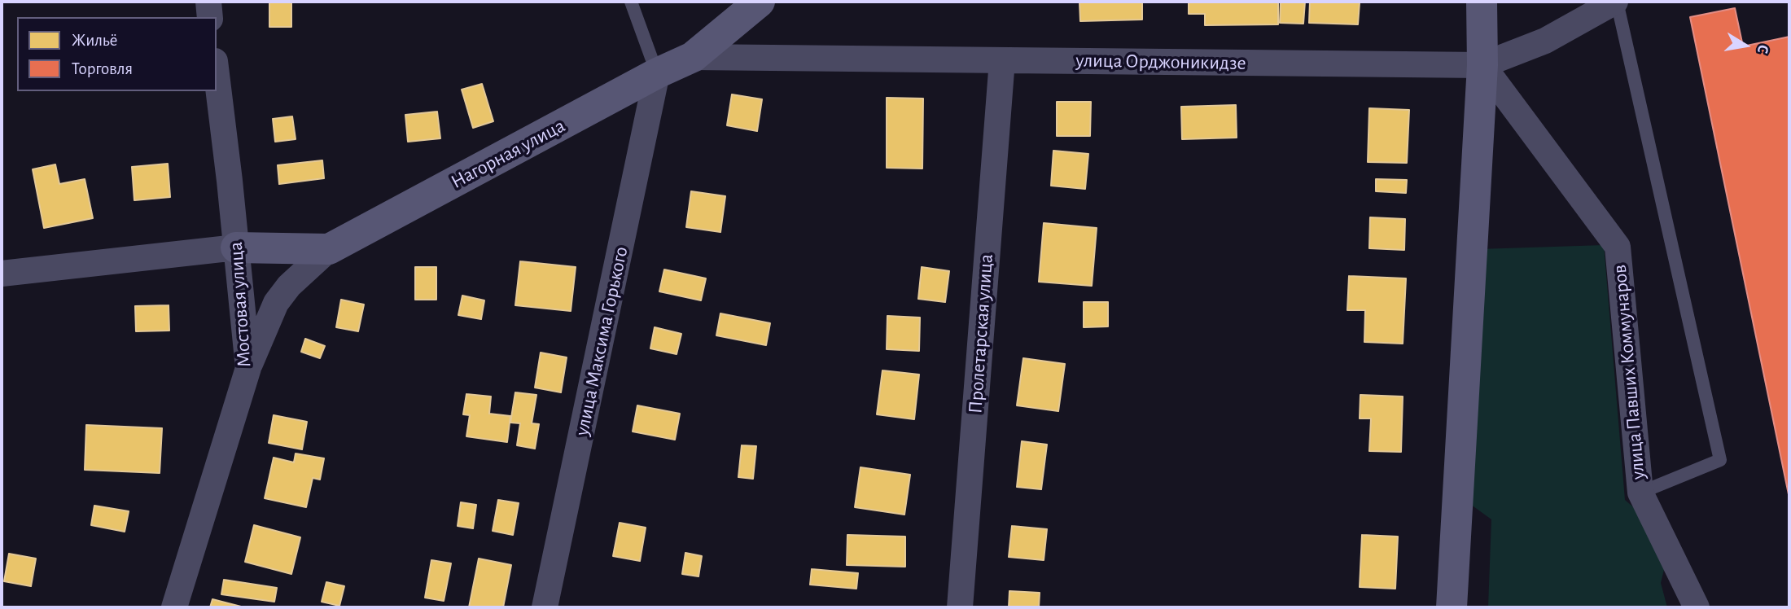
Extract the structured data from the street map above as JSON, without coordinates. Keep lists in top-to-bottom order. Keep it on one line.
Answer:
{"streets":{"street":["улица Орджоникидзе","Нагорная улица","Мостовая улица","Пролетарская улица","улица Максима Горького","улица Павших Коммунаров"]},"crossings":[["улица Орджоникидзе","Нагорная улица"],["улица Орджоникидзе","Пролетарская улица"],["улица Орджоникидзе","улица Павших Коммунаров"],["Нагорная улица","Мостовая улица"],["Нагорная улица","улица Максима Горького"]],"legend":["Жильё","Торговля"],"north":"right"}
